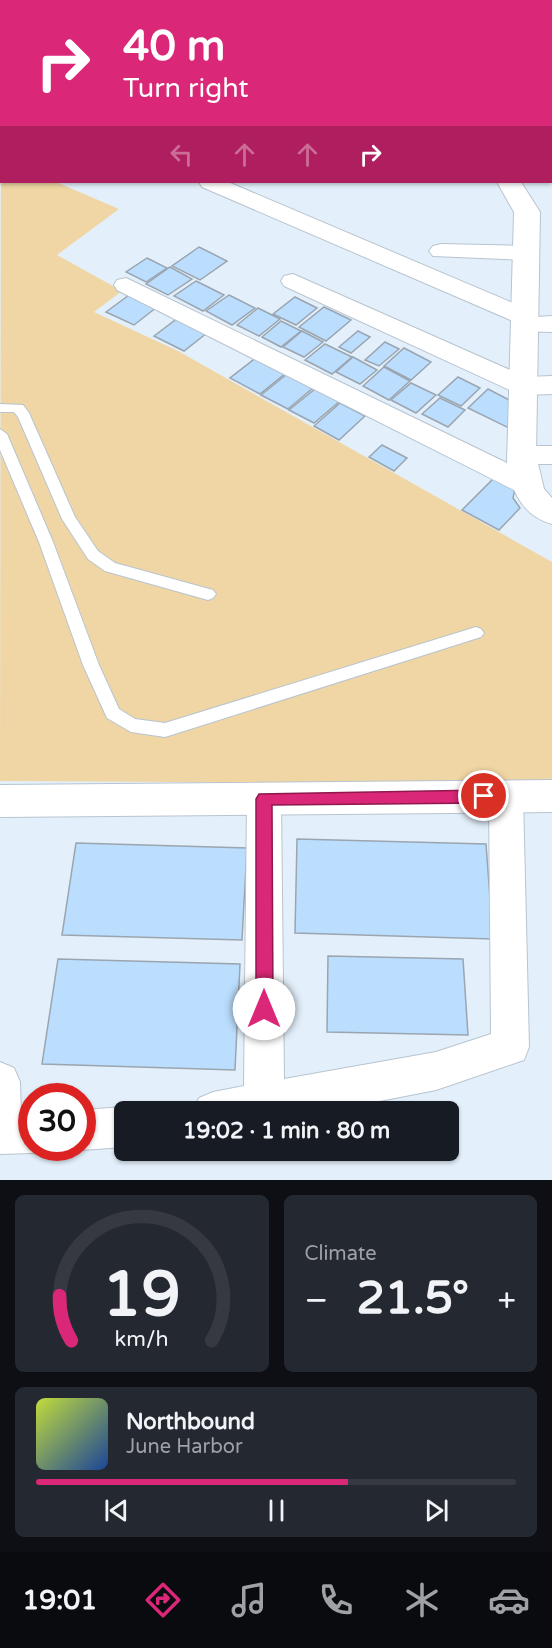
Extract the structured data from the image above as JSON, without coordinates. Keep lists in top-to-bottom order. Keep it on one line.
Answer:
{"page":{"turn":["40 m","Turn right"],"limit":"30","trip":"19:02 · 1 min · 80 m","tile":"Climate","heat":["−","21.5°","+"],"song":["Northbound","June Harbor"],"tabs":"19:01","gauge":["19","km/h"]}}
